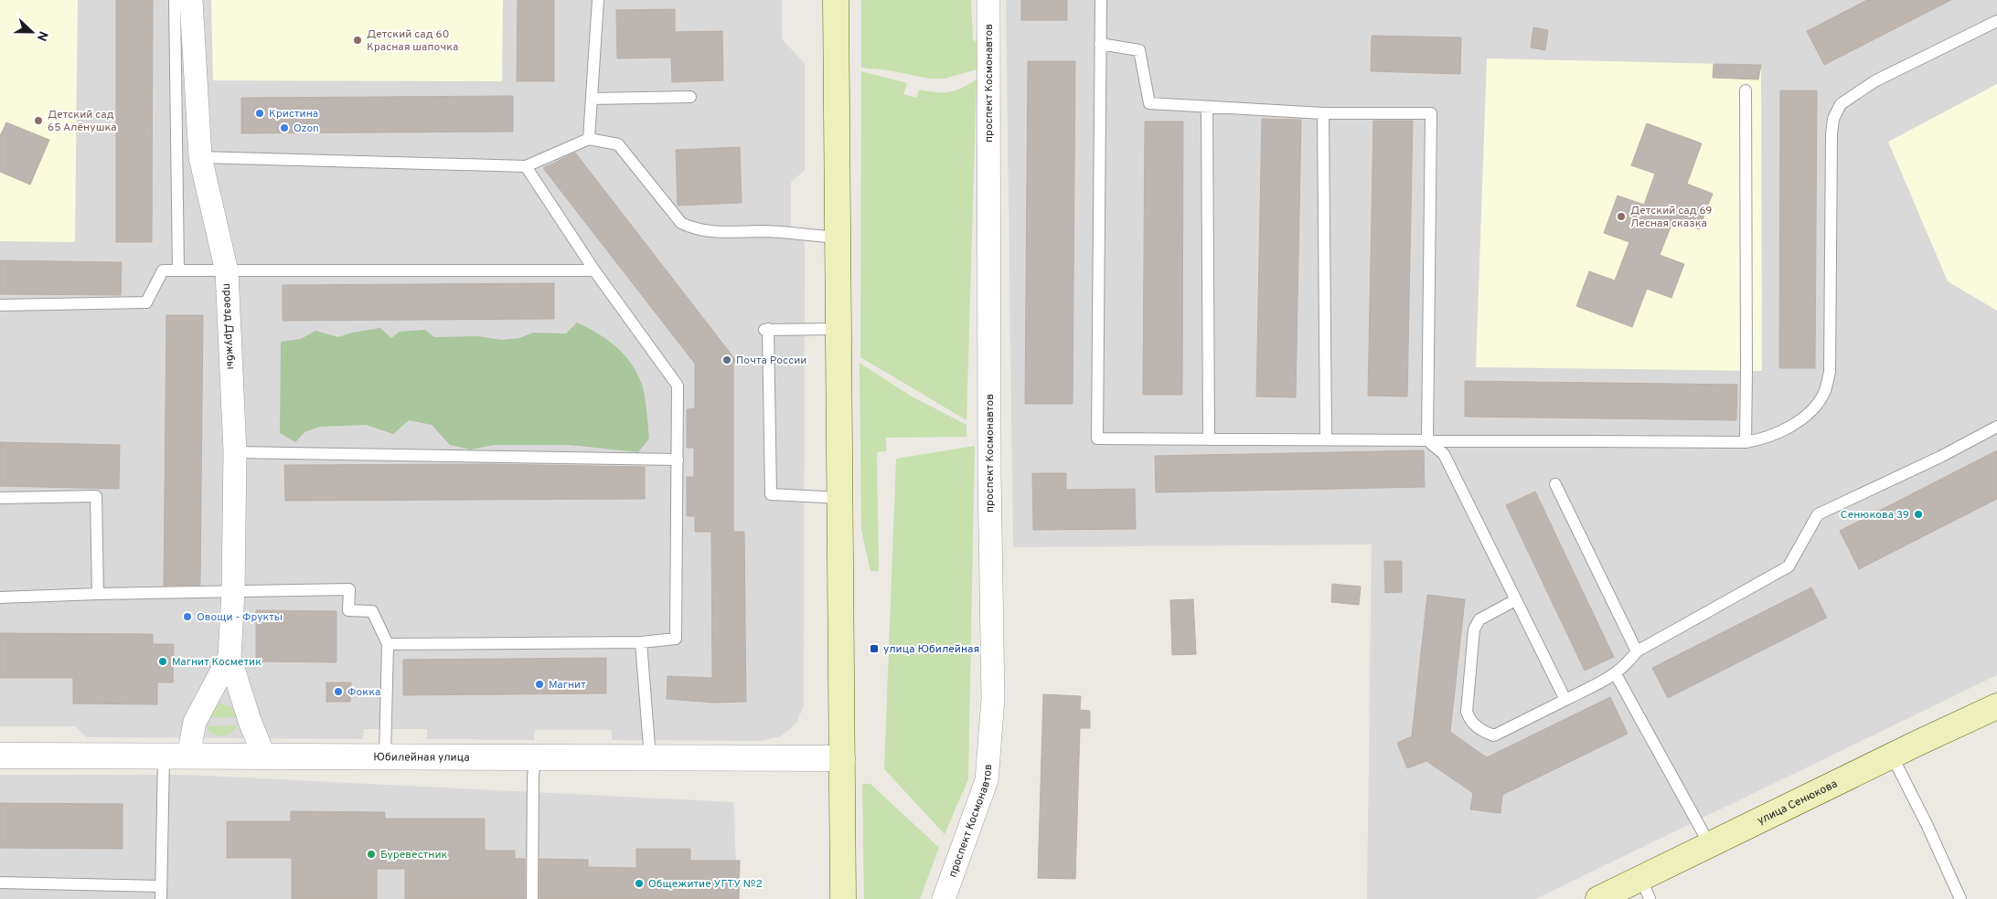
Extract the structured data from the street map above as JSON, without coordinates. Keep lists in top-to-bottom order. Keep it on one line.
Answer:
{"streets":{"main road":["улица Сенюкова"],"street":["проспект Космонавтов","проезд Дружбы","Юбилейная улица"]},"crossings":[["проезд Дружбы","Юбилейная улица"]],"places":{"other":["Детский сад 60 Красная шапочка","Кристина","Детский сад 65 Алёнушка","Ozon","Детский сад 69 Лесная сказка","Почта России","Сенюкова 39","Овощи - Фрукты","Магнит Косметик","Магнит","Фокка","Буревестник","Общежитие УГТУ №2"],"transit":["улица Юбилейная"]},"north":"right"}
